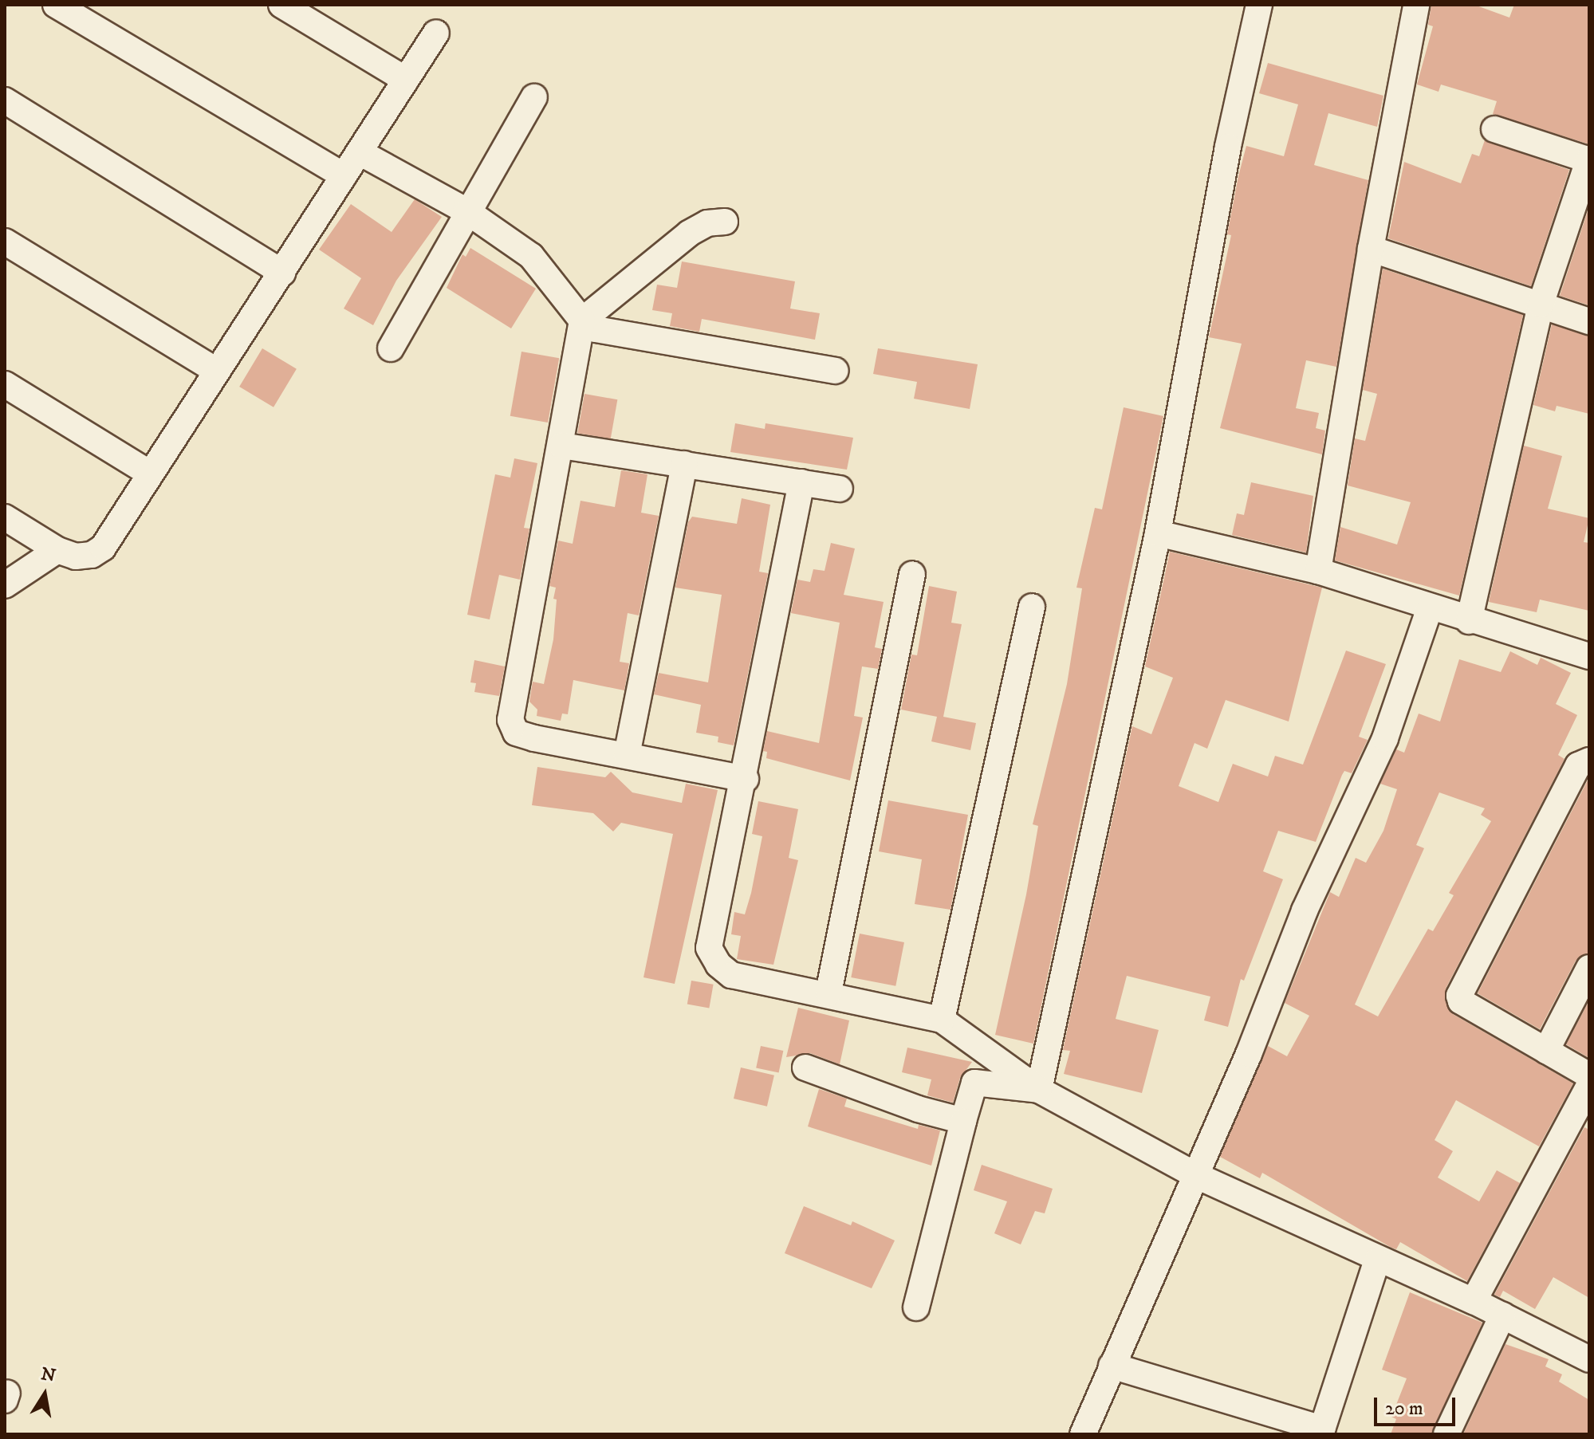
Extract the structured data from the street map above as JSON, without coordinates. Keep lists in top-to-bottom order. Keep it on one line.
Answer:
{"scale_bar":"20 m","north":"top"}
